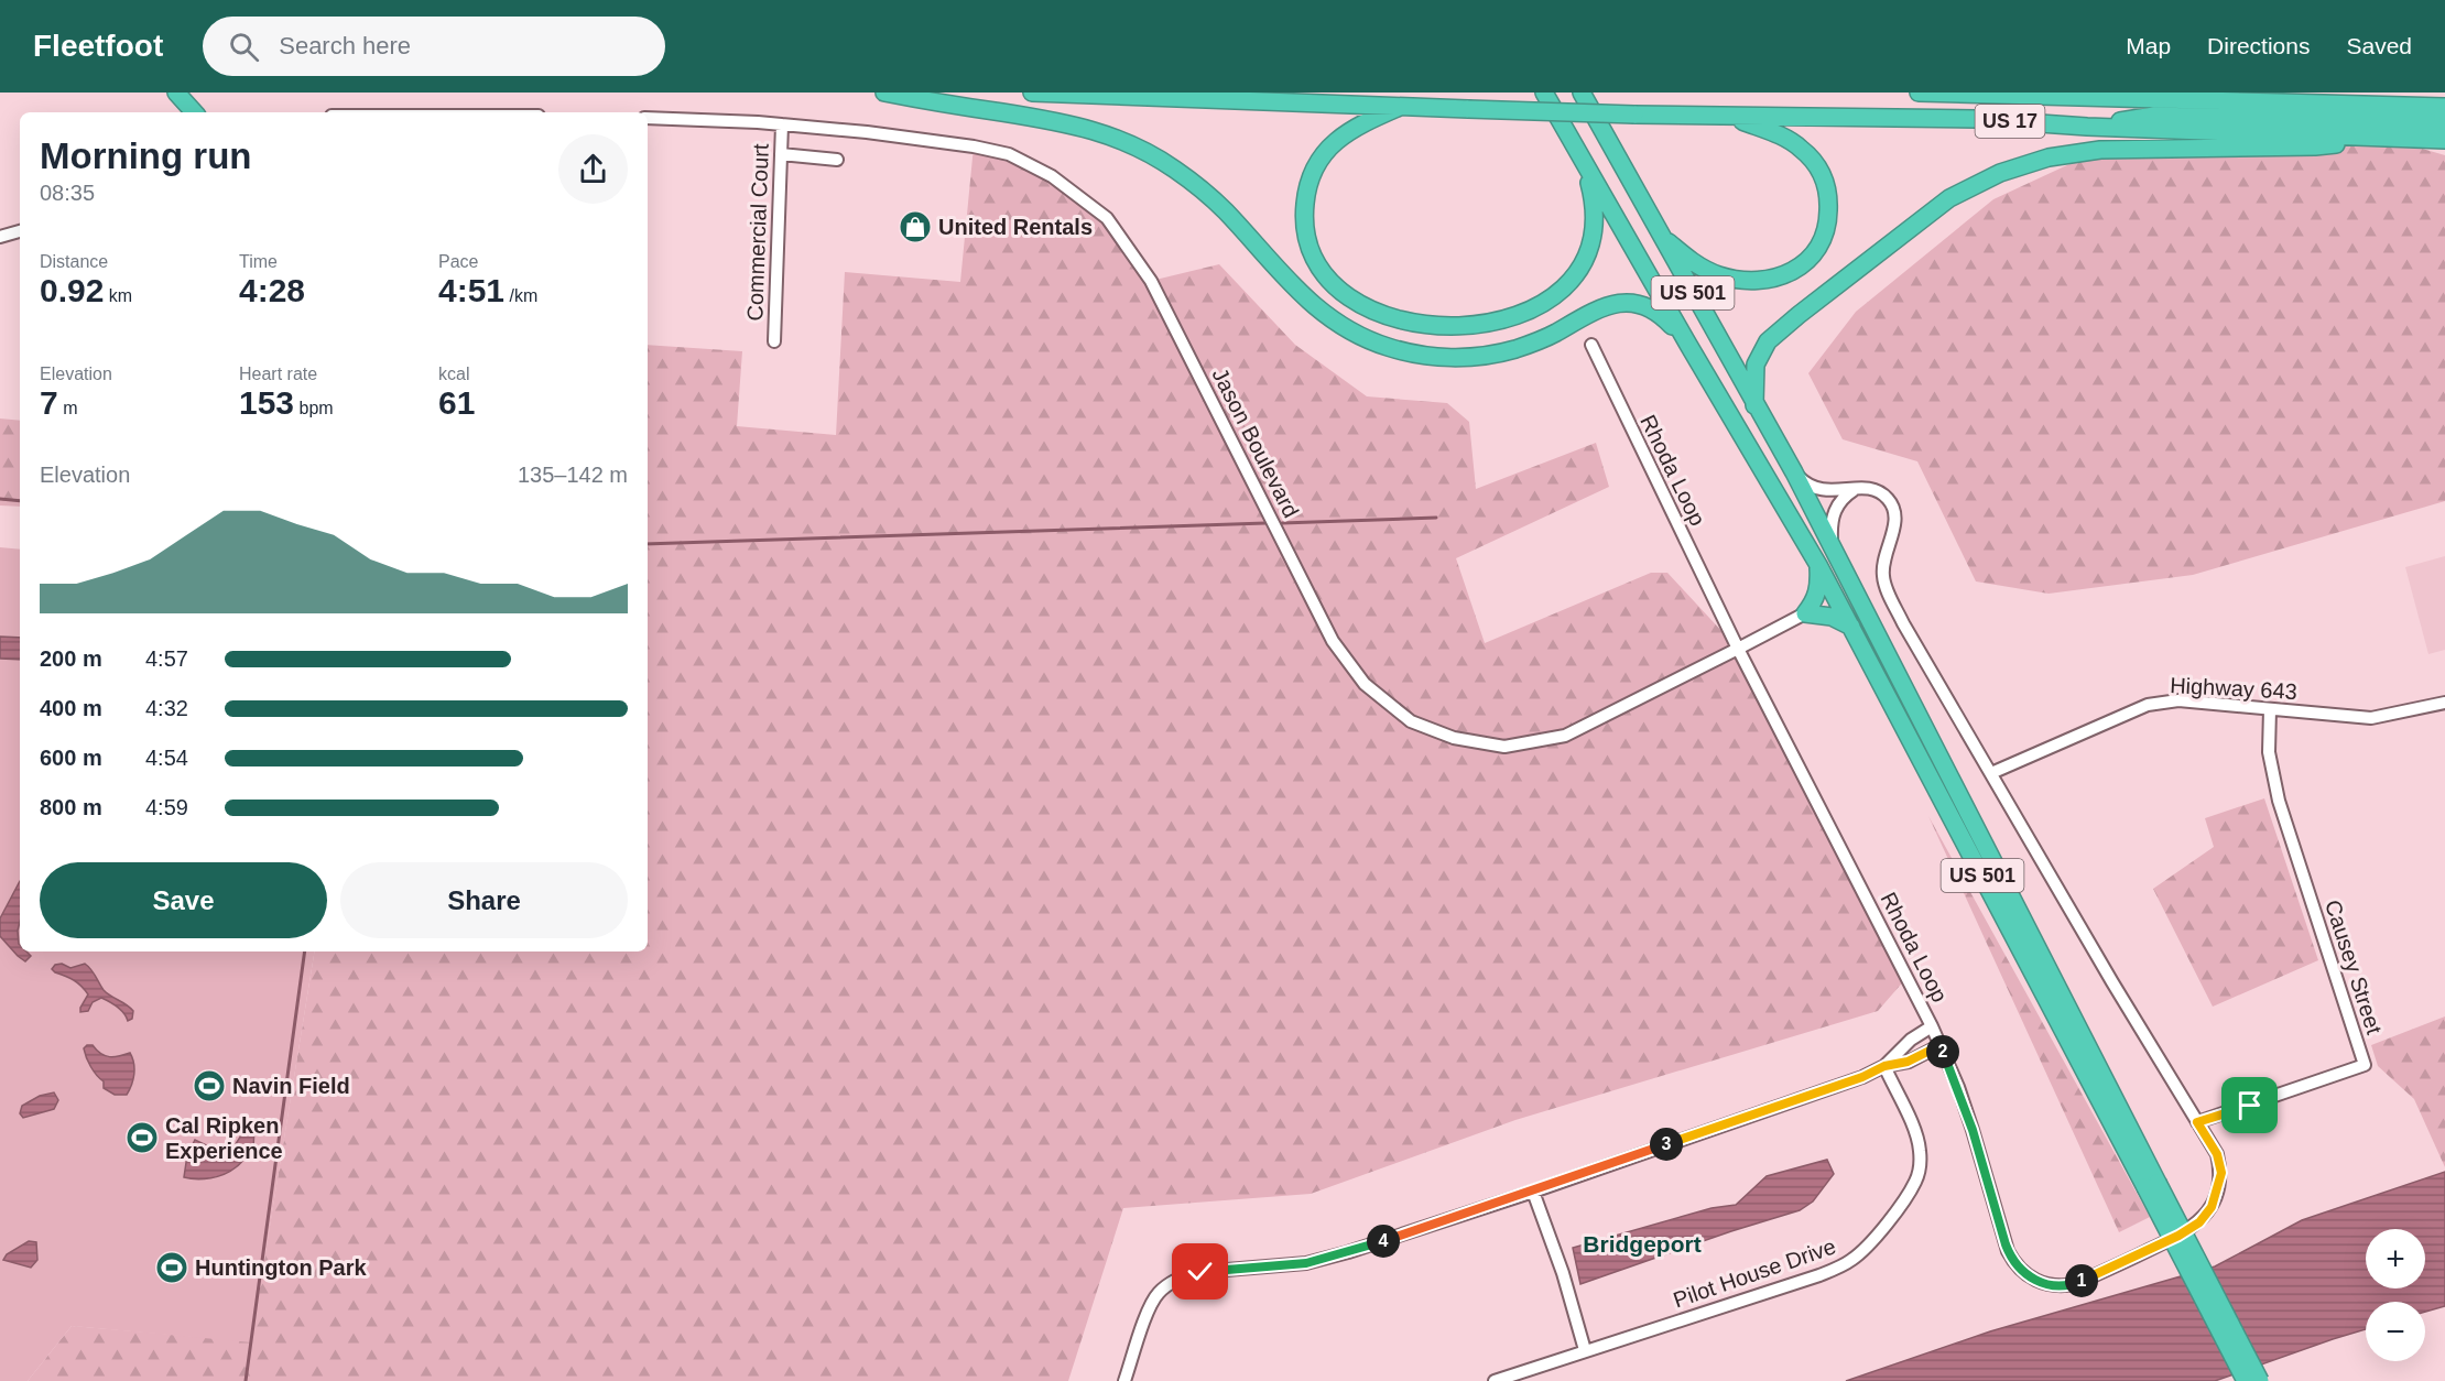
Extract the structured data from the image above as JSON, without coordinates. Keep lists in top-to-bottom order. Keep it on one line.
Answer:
{"streets":{"highway":["US 17","US 501"],"street":["Commercial Court","Jason Boulevard","Rhoda Loop","Highway 643","Causey Street","Pilot House Drive"]},"crossings":[["Commercial Court","Jason Boulevard"],["Jason Boulevard","Rhoda Loop"],["Rhoda Loop","Highway 643"],["Rhoda Loop","Causey Street"],["Highway 643","Causey Street"]],"districts":["Bridgeport"],"places":{"shop":["United Rentals"],"sports":["Navin Field","Cal Ripken Experience","Huntington Park"]},"page":{"header":"Fleetfoot","search":"Search here","nav":["Map","Directions","Saved"],"heading":["Morning run","08:35"],"stats":[["Distance","0.92 km"],["Time","4:28"],["Pace","4:51 /km"],["Elevation","7 m"],["Heart rate","153 bpm"],["kcal","61"]],"chart":["Elevation","135–142 m"],"list":[{"name":"200 m","note":"4:57"},{"name":"400 m","note":"4:32"},{"name":"600 m","note":"4:54"},{"name":"800 m","note":"4:59"}],"buttons":["Save","Share"],"pins":["2","3","4","1"],"map_buttons":["+","−"]}}
